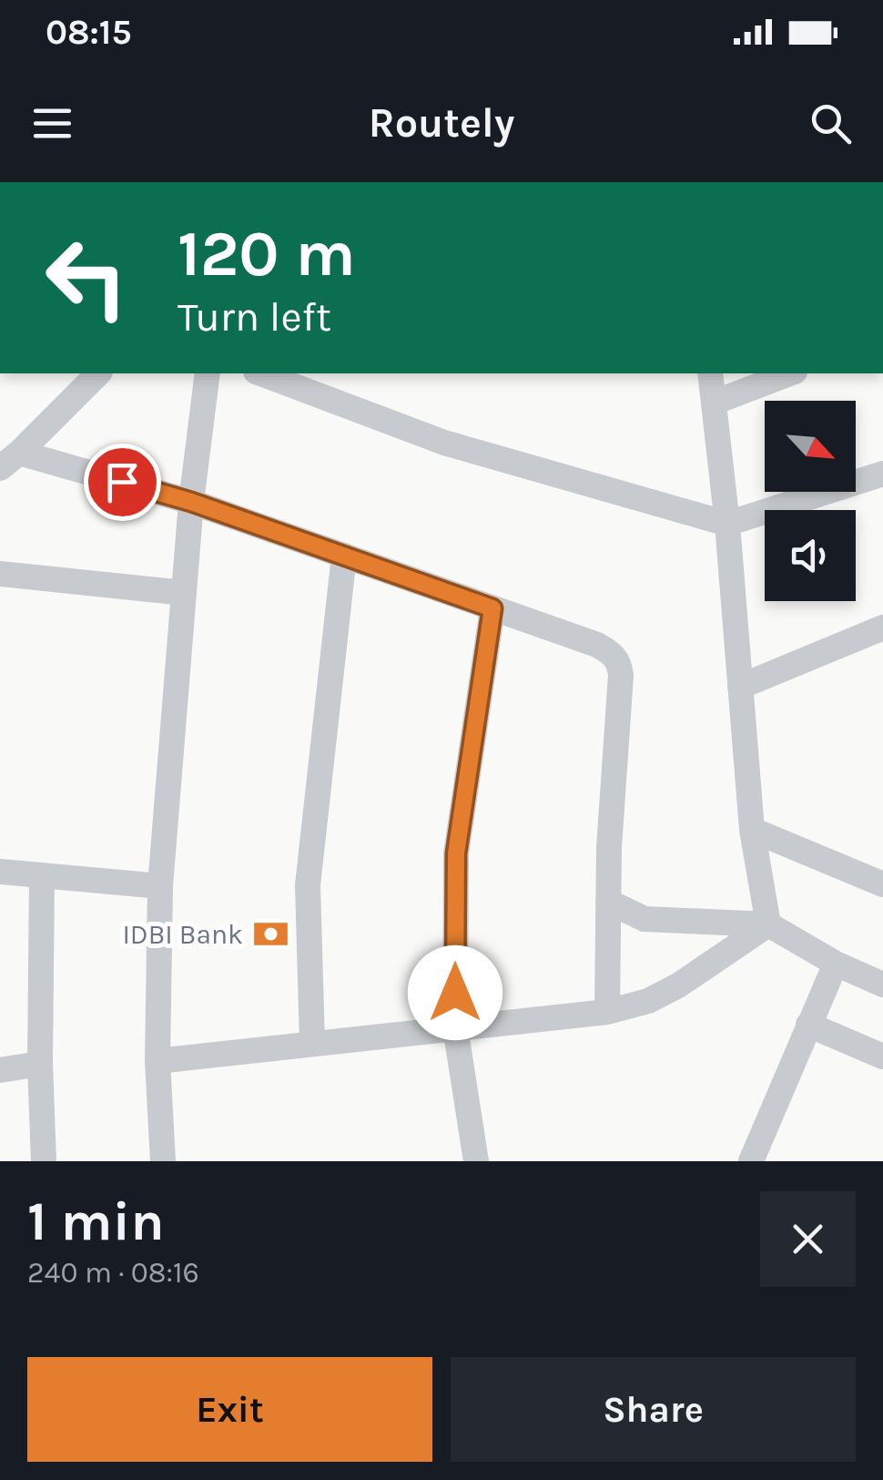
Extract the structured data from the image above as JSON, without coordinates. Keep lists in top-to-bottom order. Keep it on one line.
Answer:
{"places":{"bank":["IDBI Bank"]},"north":"bottom right","page":{"status":"08:15","header":"Routely","turn":["120 m","Turn left"],"heading":["1 min","240 m · 08:16"],"buttons":["Exit","Share"]}}
